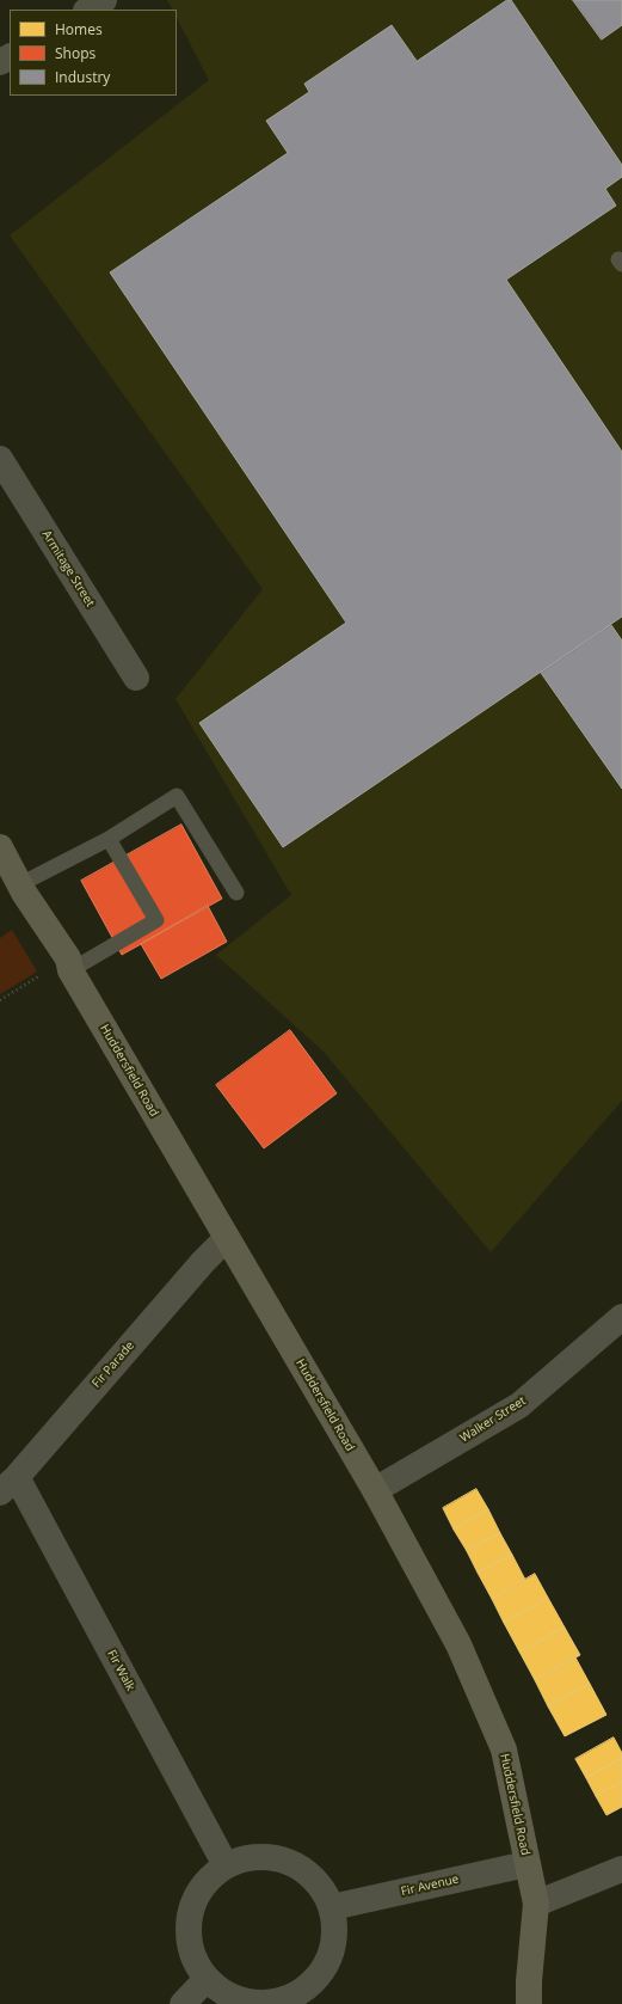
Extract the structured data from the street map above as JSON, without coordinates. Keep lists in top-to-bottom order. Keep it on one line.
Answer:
{"streets":{"highway":["Huddersfield Road"],"street":["Armitage Street","Fir Parade","Walker Street","Fir Walk","Fir Avenue"]},"crossings":[["Huddersfield Road","Fir Parade"],["Huddersfield Road","Walker Street"],["Huddersfield Road","Fir Avenue"],["Fir Parade","Fir Walk"],["Fir Walk","Fir Avenue"]],"legend":["Homes","Shops","Industry"]}
